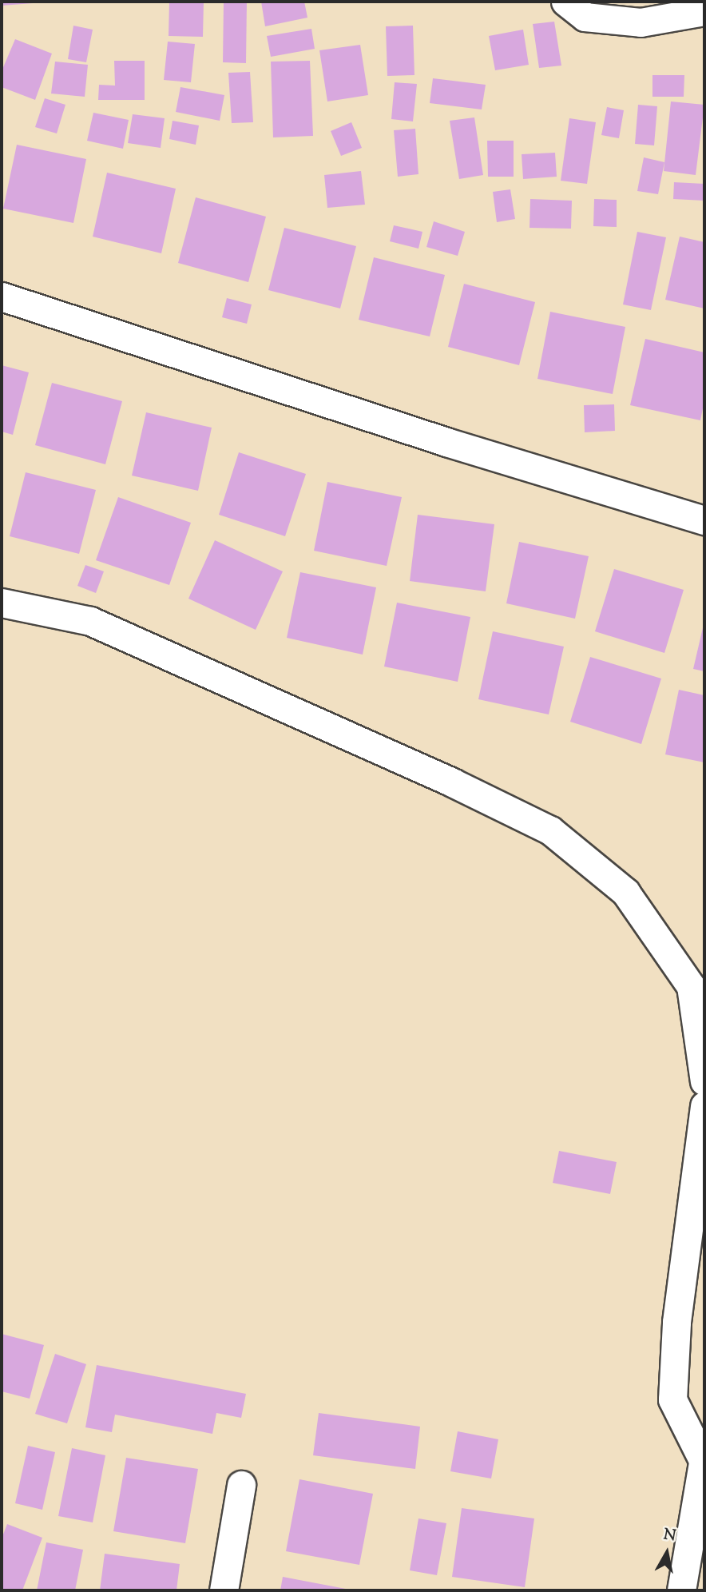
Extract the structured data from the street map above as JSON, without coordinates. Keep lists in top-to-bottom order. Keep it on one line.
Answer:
{"north":"top"}
